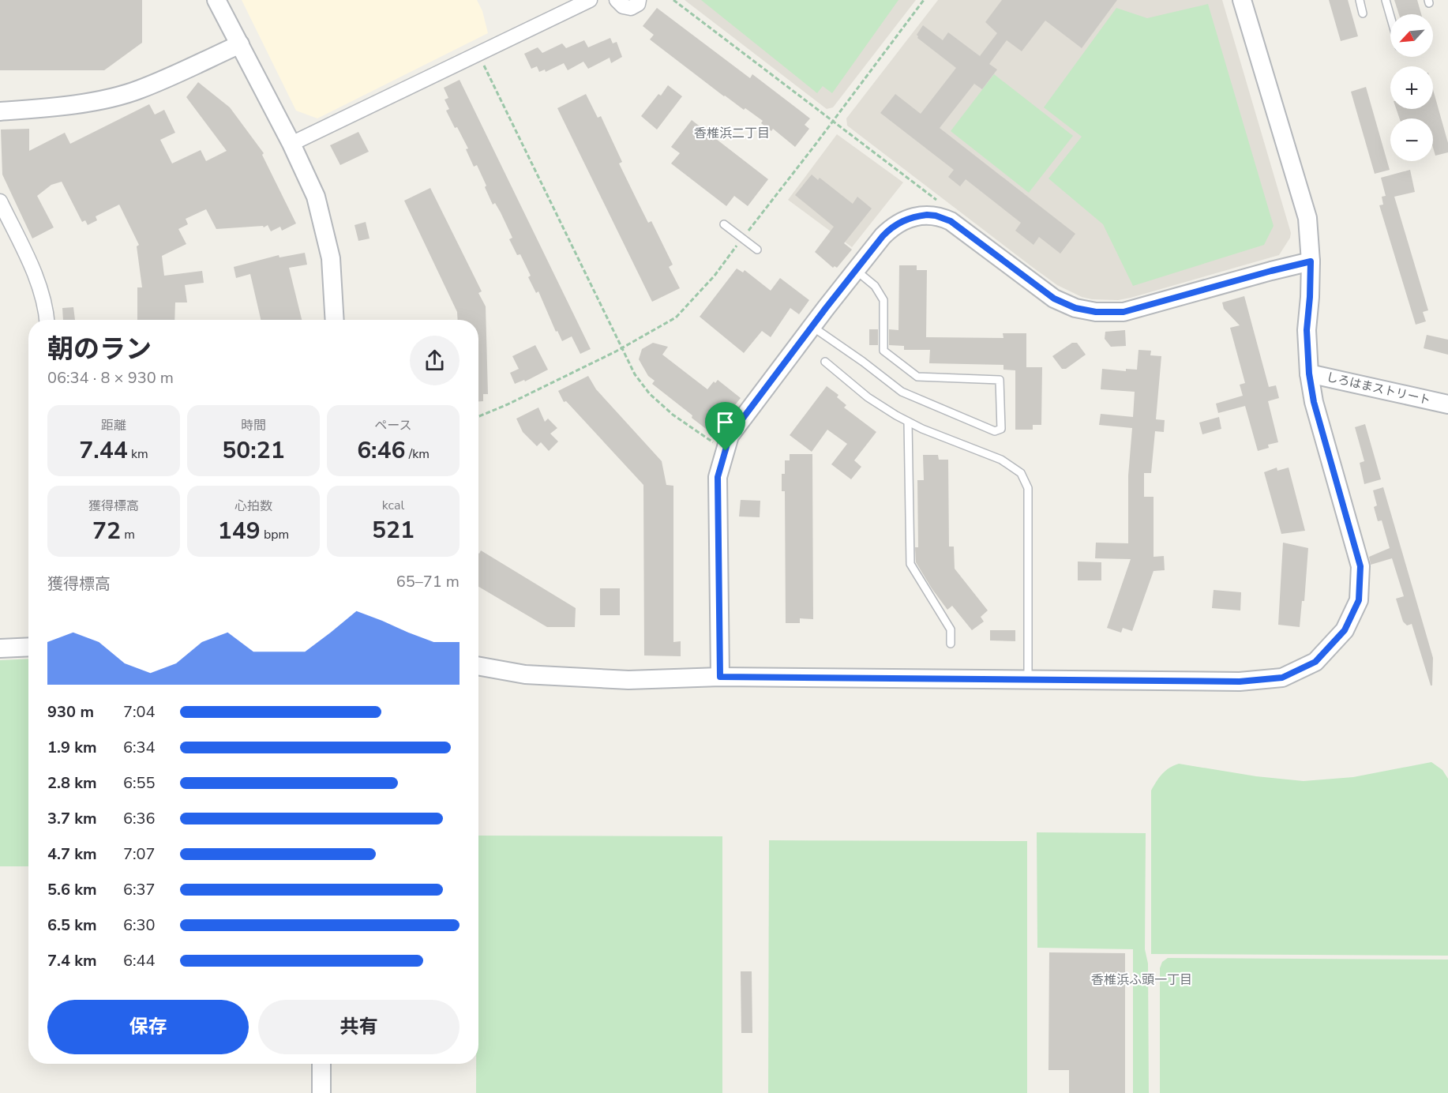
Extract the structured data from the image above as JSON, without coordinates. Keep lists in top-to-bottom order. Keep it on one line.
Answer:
{"streets":{"street":["しろはまストリート"]},"districts":["香椎浜二丁目","香椎浜ふ頭一丁目"],"north":"bottom left","page":{"map_buttons":["+","−"],"heading":["朝のラン","06:34 · 8 × 930 m"],"stats":[["距離","7.44 km"],["時間","50:21"],["ペース","6:46 /km"],["獲得標高","72 m"],["心拍数","149 bpm"],["kcal","521"]],"chart":["獲得標高","65–71 m"],"list":[{"name":"930 m","note":"7:04"},{"name":"1.9 km","note":"6:34"},{"name":"2.8 km","note":"6:55"},{"name":"3.7 km","note":"6:36"},{"name":"4.7 km","note":"7:07"},{"name":"5.6 km","note":"6:37"},{"name":"6.5 km","note":"6:30"},{"name":"7.4 km","note":"6:44"}],"buttons":["保存","共有"]}}
